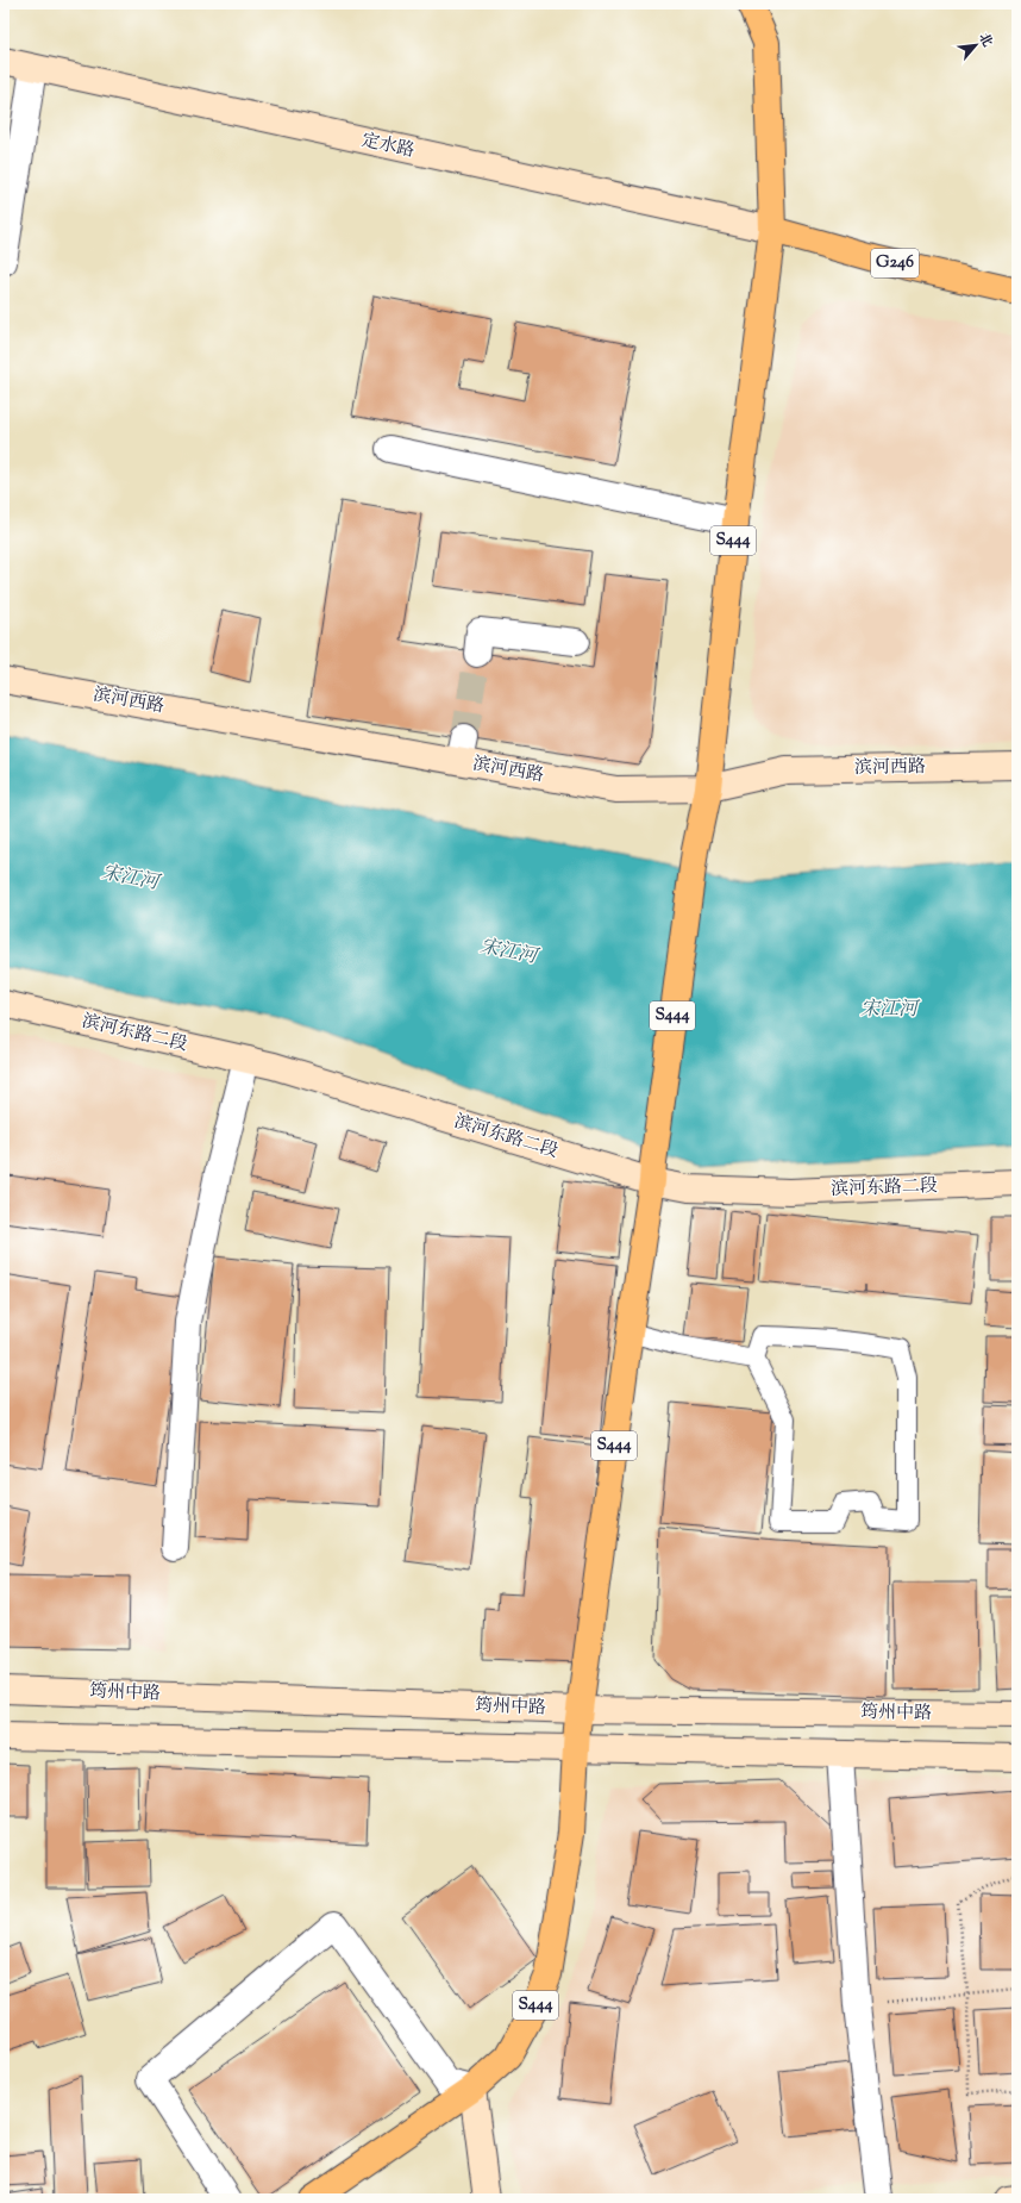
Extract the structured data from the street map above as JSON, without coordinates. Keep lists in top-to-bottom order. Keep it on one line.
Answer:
{"streets":{"main road":["定水路","G246","S444","滨河西路","滨河东路二段","筠州中路"]},"crossings":[["定水路","G246"],["定水路","S444"],["G246","S444"],["S444","滨河西路"],["S444","滨河东路二段"],["S444","筠州中路"]],"water":["宋江河"],"north":"top right"}
